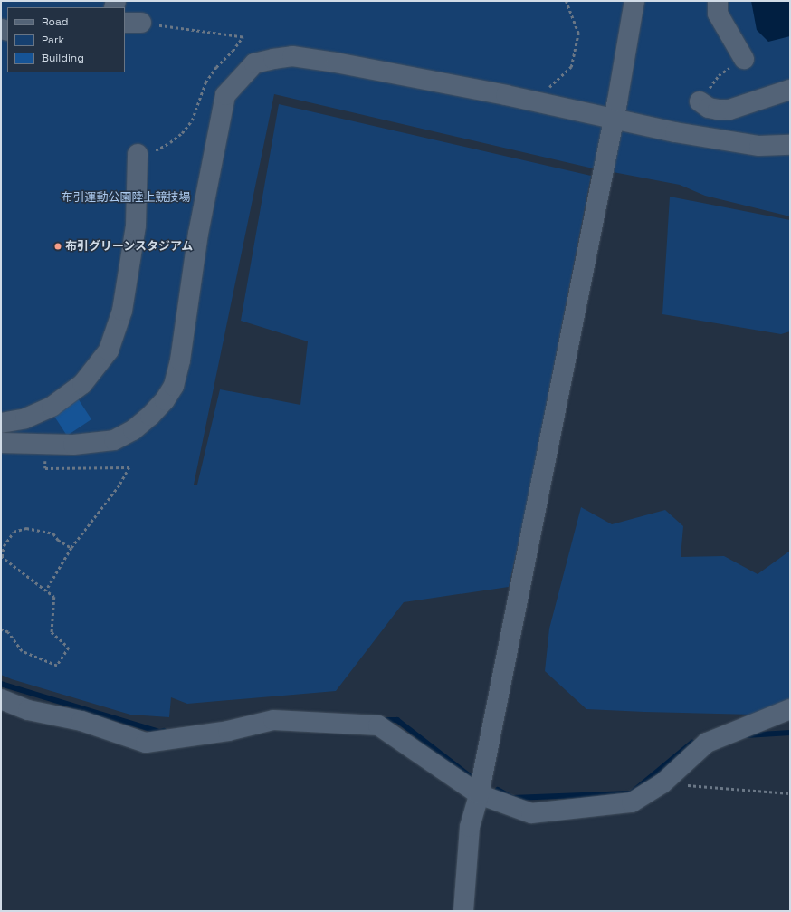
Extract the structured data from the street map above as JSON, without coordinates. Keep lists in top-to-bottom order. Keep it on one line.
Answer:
{"parks":["布引運動公園陸上競技場"],"places":["布引グリーンスタジアム"],"legend":["Road","Park","Building"]}
